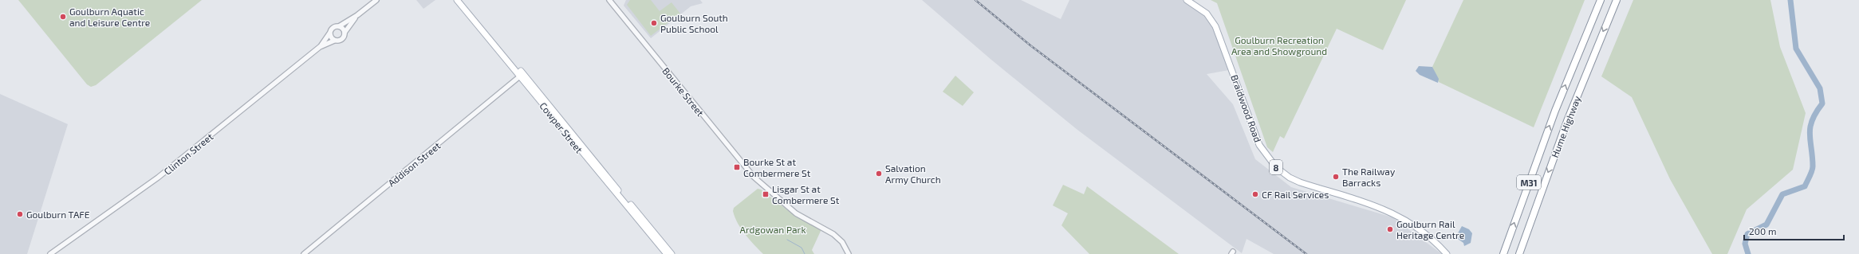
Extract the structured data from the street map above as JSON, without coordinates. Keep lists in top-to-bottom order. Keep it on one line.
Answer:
{"streets":{"highway":["Hume Highway","M31"],"main road":["Braidwood Road","Cowper Street","8"],"street":["Bourke Street","Clinton Street","Addison Street"]},"crossings":[["Cowper Street","Addison Street"]],"parks":["Goulburn Recreation Area and Showground","Ardgowan Park"],"places":{"other":["Goulburn Aquatic and Leisure Centre","Goulburn South Public School","Salvation Army Church","The Railway Barracks","CF Rail Services","Goulburn TAFE","Goulburn Rail Heritage Centre"],"transit":["Bourke St at Combermere St","Lisgar St at Combermere St"]},"scale_bar":"200 m"}
